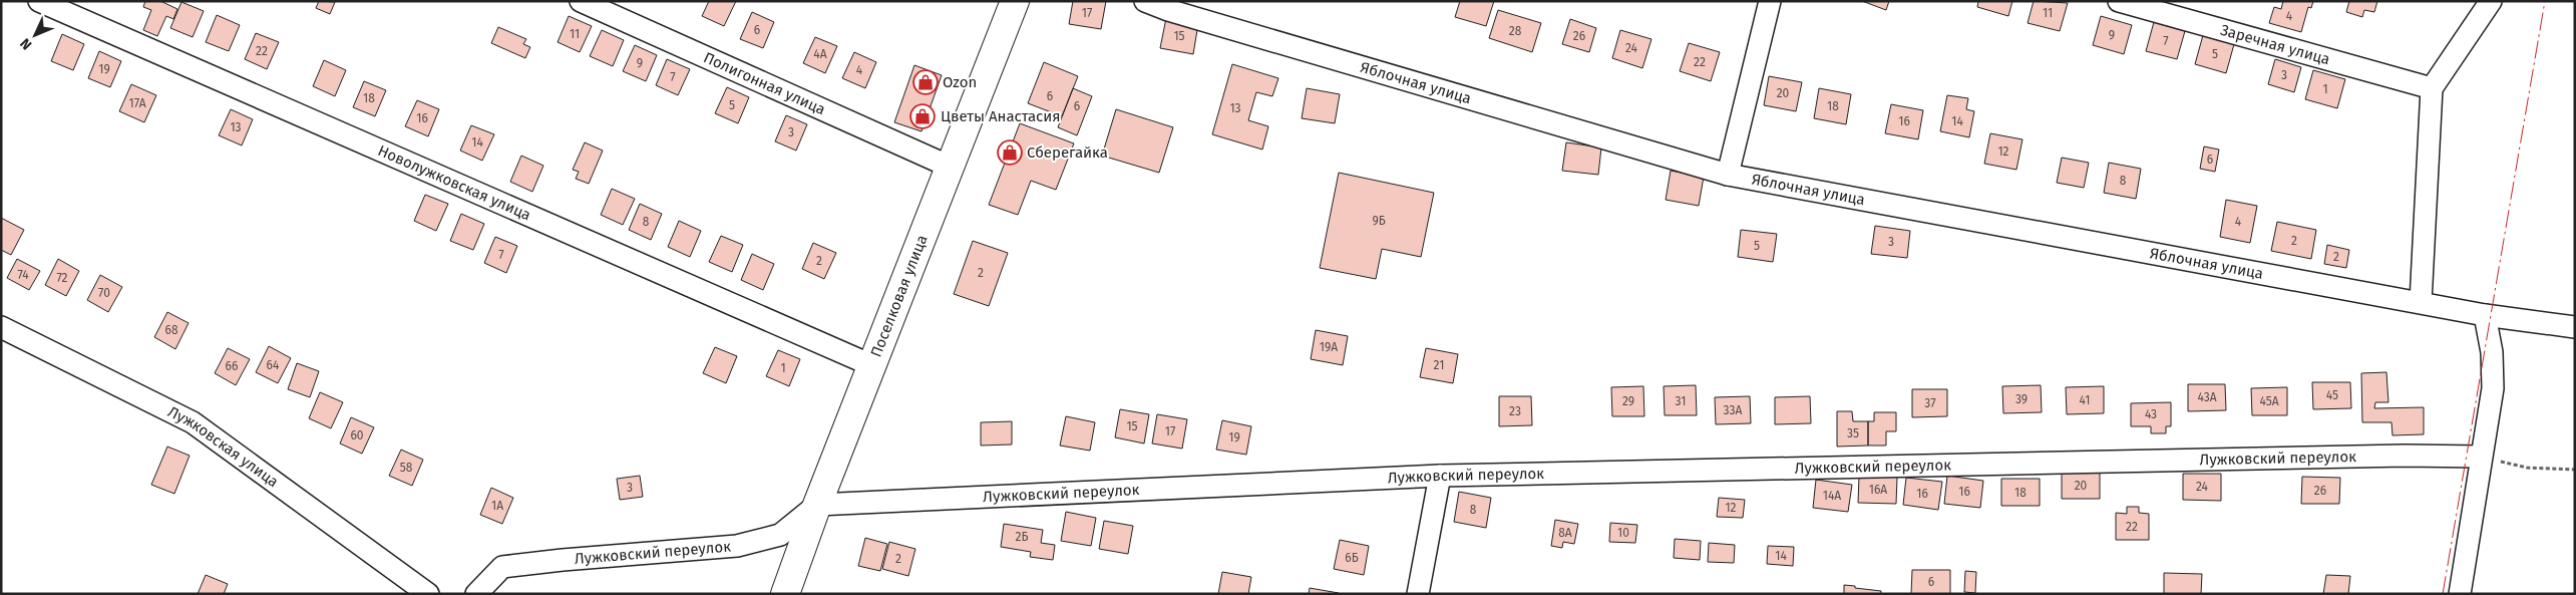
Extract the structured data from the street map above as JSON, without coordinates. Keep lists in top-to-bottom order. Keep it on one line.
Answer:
{"streets":{"highway":["Поселковая улица"],"street":["Заречная улица","Полигонная улица","Яблочная улица","Новолужковская улица","Лужковская улица","Лужковский переулок"]},"crossings":[["Полигонная улица","Поселковая улица"],["Новолужковская улица","Поселковая улица"],["Поселковая улица","Лужковский переулок"]],"places":{"shop":["Ozon","Цветы Анастасия","Сберегайка"]},"house_numbers":["17","11","4","6","28","11","9","15","26","7","24","22","4А","5","22","9","19","4","3","7","1","20","6","18","17А","5","6","18","13","16","16","14","13","3","14","12","6","8","9Б","8","4","2","3","5","7","2","2","2","74","72","70","68","19А","64","21","66","1","45","43А","39","41","29","31","45А","37","33А","23","43","15","17","35","60","19","58","20","24","3","16А","26","16","18","16","14А","1А","12","8","22","8А","10","2Б","14","6Б","2","6"],"north":"bottom left"}
